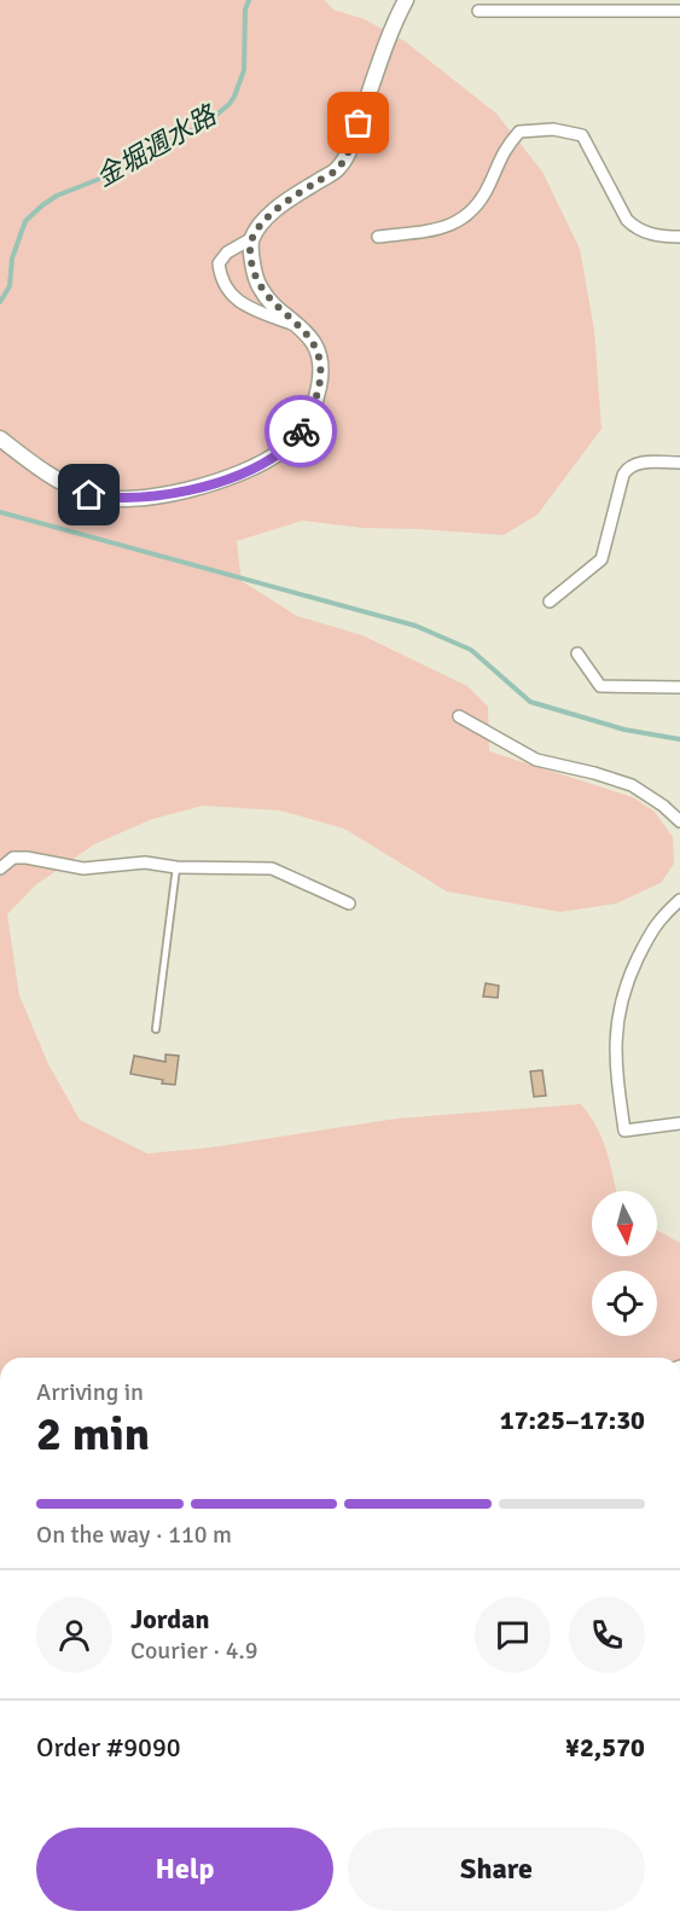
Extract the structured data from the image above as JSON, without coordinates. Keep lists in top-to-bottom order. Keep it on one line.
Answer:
{"water":["金堀週水路"],"north":"bottom","page":{"heading":["2 min","Arriving in","17:25–17:30"],"panel":["Jordan","Courier · 4.9","Order #9090","¥2,570"],"bar":"On the way · 110 m","buttons":["Help","Share"]}}
